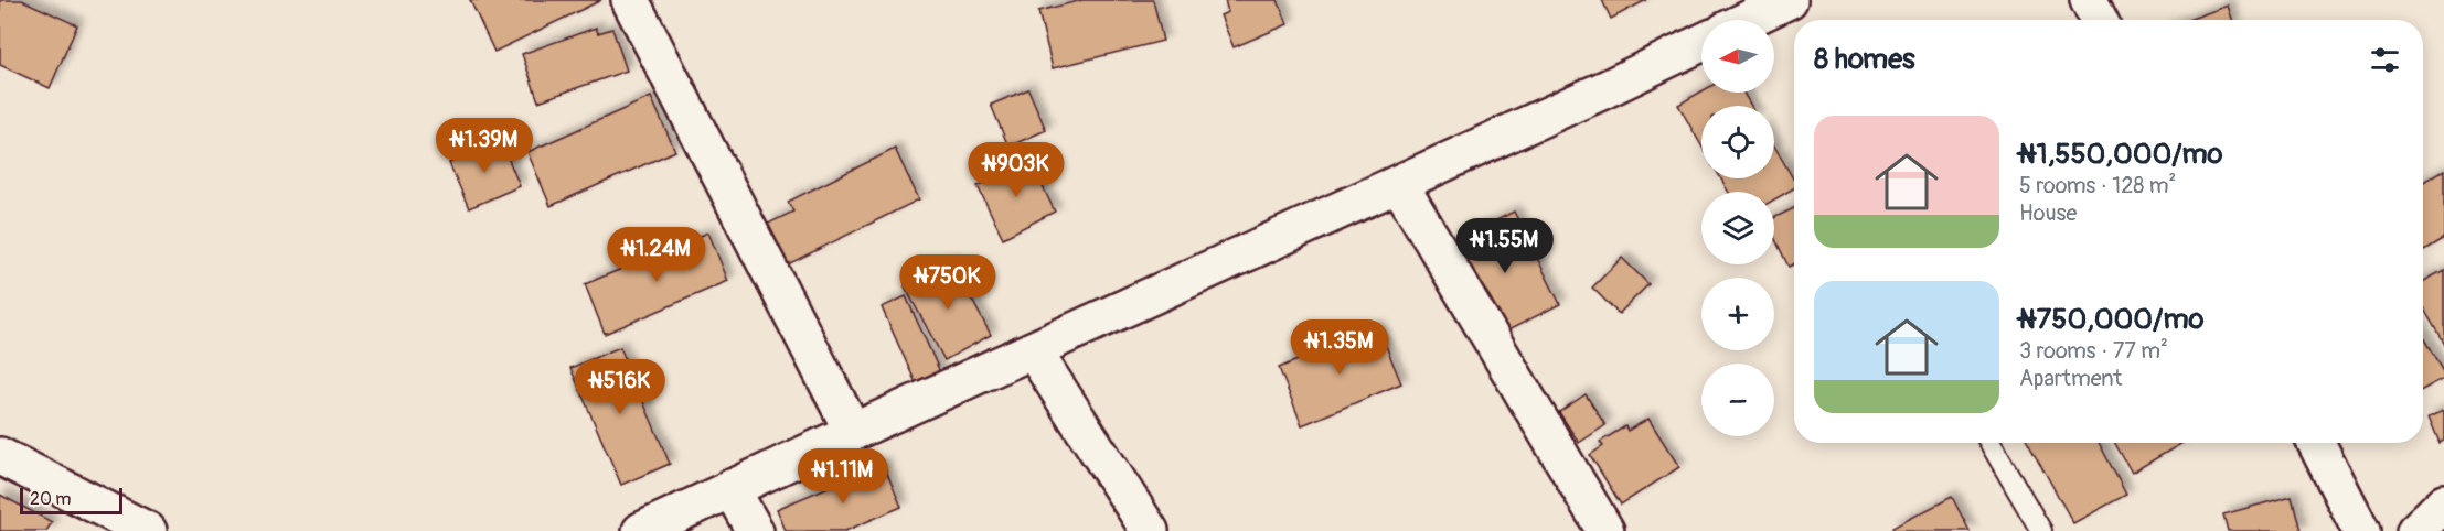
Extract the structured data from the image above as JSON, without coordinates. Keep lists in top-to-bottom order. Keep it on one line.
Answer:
{"scale_bar":"20 m","north":"left","page":{"map_buttons":["+","−"],"heading":"8 homes","list":[{"name":"₦1,550,000/mo","note":"5 rooms · 128 m² · House"},{"name":"₦750,000/mo","note":"3 rooms · 77 m² · Apartment"}],"price":["₦1.39M","₦903K","₦1.55M","₦1.24M","₦750K","₦1.35M","₦516K","₦1.11M"],"scale":"20 m"}}
